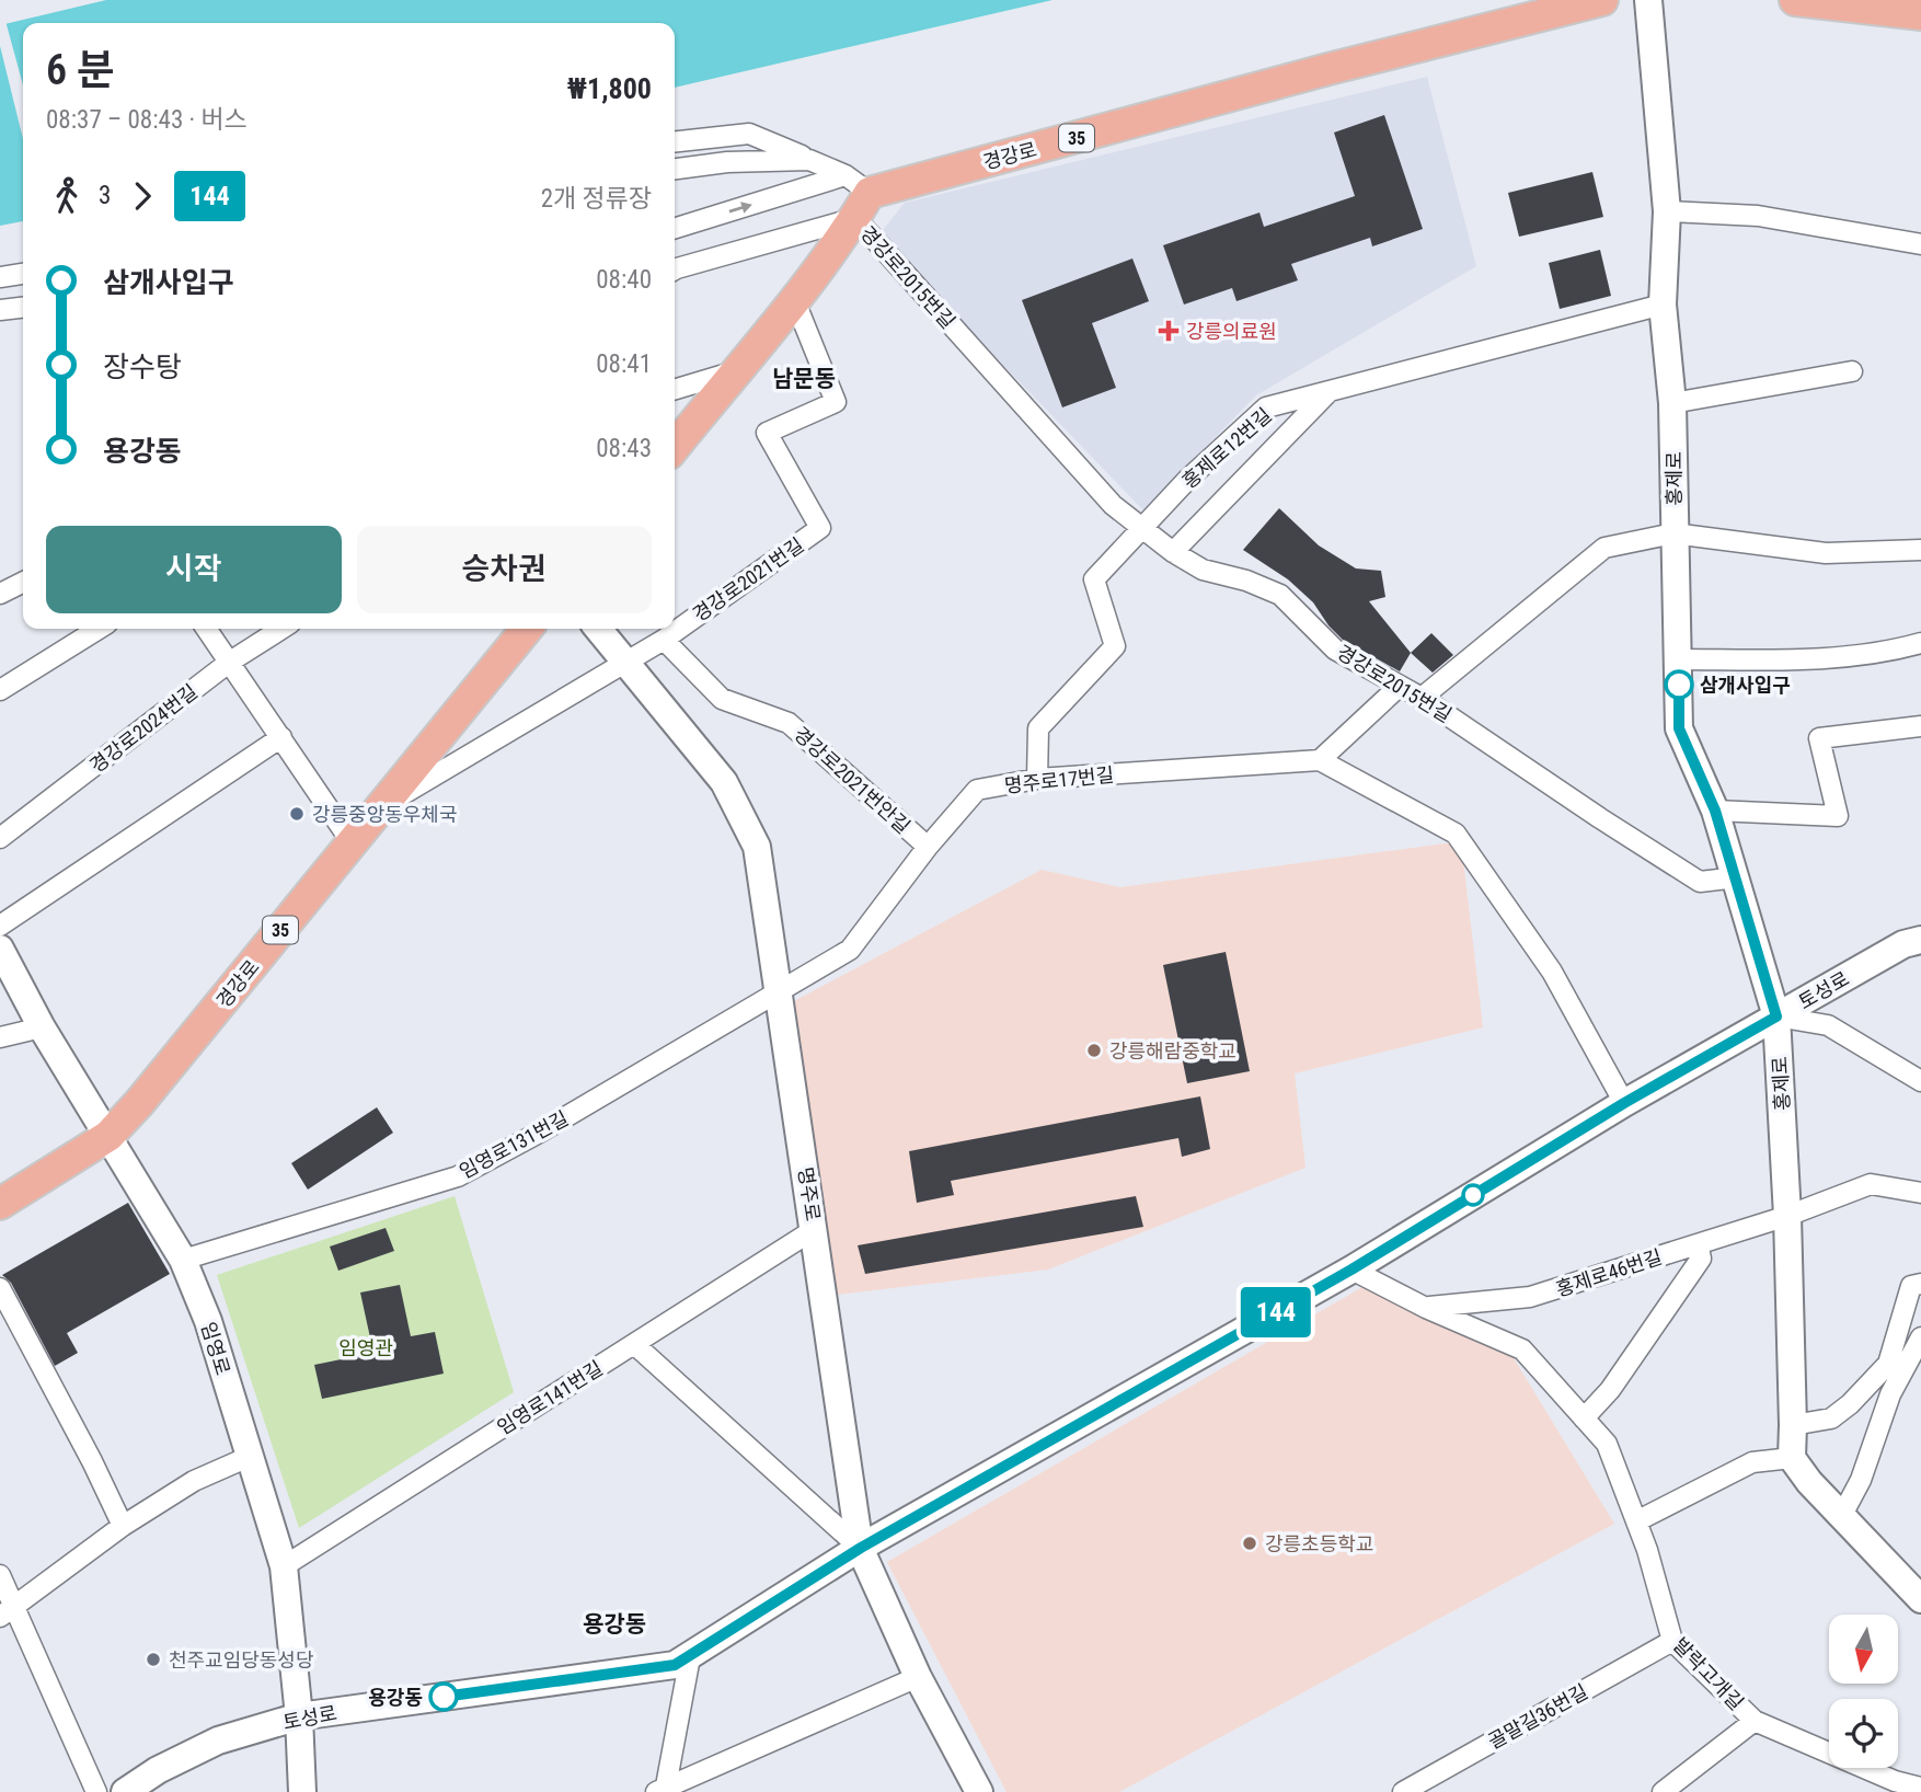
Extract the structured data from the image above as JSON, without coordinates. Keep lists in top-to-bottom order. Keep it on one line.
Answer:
{"streets":{"main road":["35","경강로"],"street":["경강로2015번길","홍제로12번길","홍제로","경강로2021번길","경강로2024번길","경강로2021번안길","명주로17번길","토성로","임영로131번길","명주로","홍제로46번길","임영로","임영로141번길","발락고개길","골말길36번길"]},"crossings":[["경강로","경강로2015번길"],["경강로","경강로2021번길"],["경강로","임영로"],["경강로2015번길","홍제로12번길"],["경강로2015번길","홍제로"],["홍제로12번길","홍제로"],["홍제로12번길","명주로17번길"],["홍제로","토성로"],["홍제로","홍제로46번길"],["경강로2021번길","경강로2021번안길"],["경강로2021번길","명주로"],["경강로2021번안길","명주로17번길"],["명주로17번길","임영로131번길"],["명주로17번길","명주로"],["토성로","명주로"],["토성로","임영로"],["토성로","발락고개길"],["임영로131번길","명주로"],["임영로131번길","임영로"],["명주로","임영로141번길"],["홍제로46번길","발락고개길"],["임영로","임영로141번길"],["발락고개길","골말길36번길"]],"districts":["남문동","용강동"],"parks":["임영관"],"places":{"health":["강릉의료원"],"other":["삼개사입구","강릉중앙동우체국","강릉해람중학교","강릉초등학교","천주교임당동성당","용강동"]},"lines":["bus line 144"],"north":"bottom","page":{"on_map":"144","heading":["6 분","08:37 – 08:43 · 버스","₩1,800"],"legs":["3","144","2개 정류장"],"list":[{"name":"삼개사입구","value":"08:40"},{"name":"장수탕","value":"08:41"},{"name":"용강동","value":"08:43"}],"buttons":["시작","승차권"]}}
